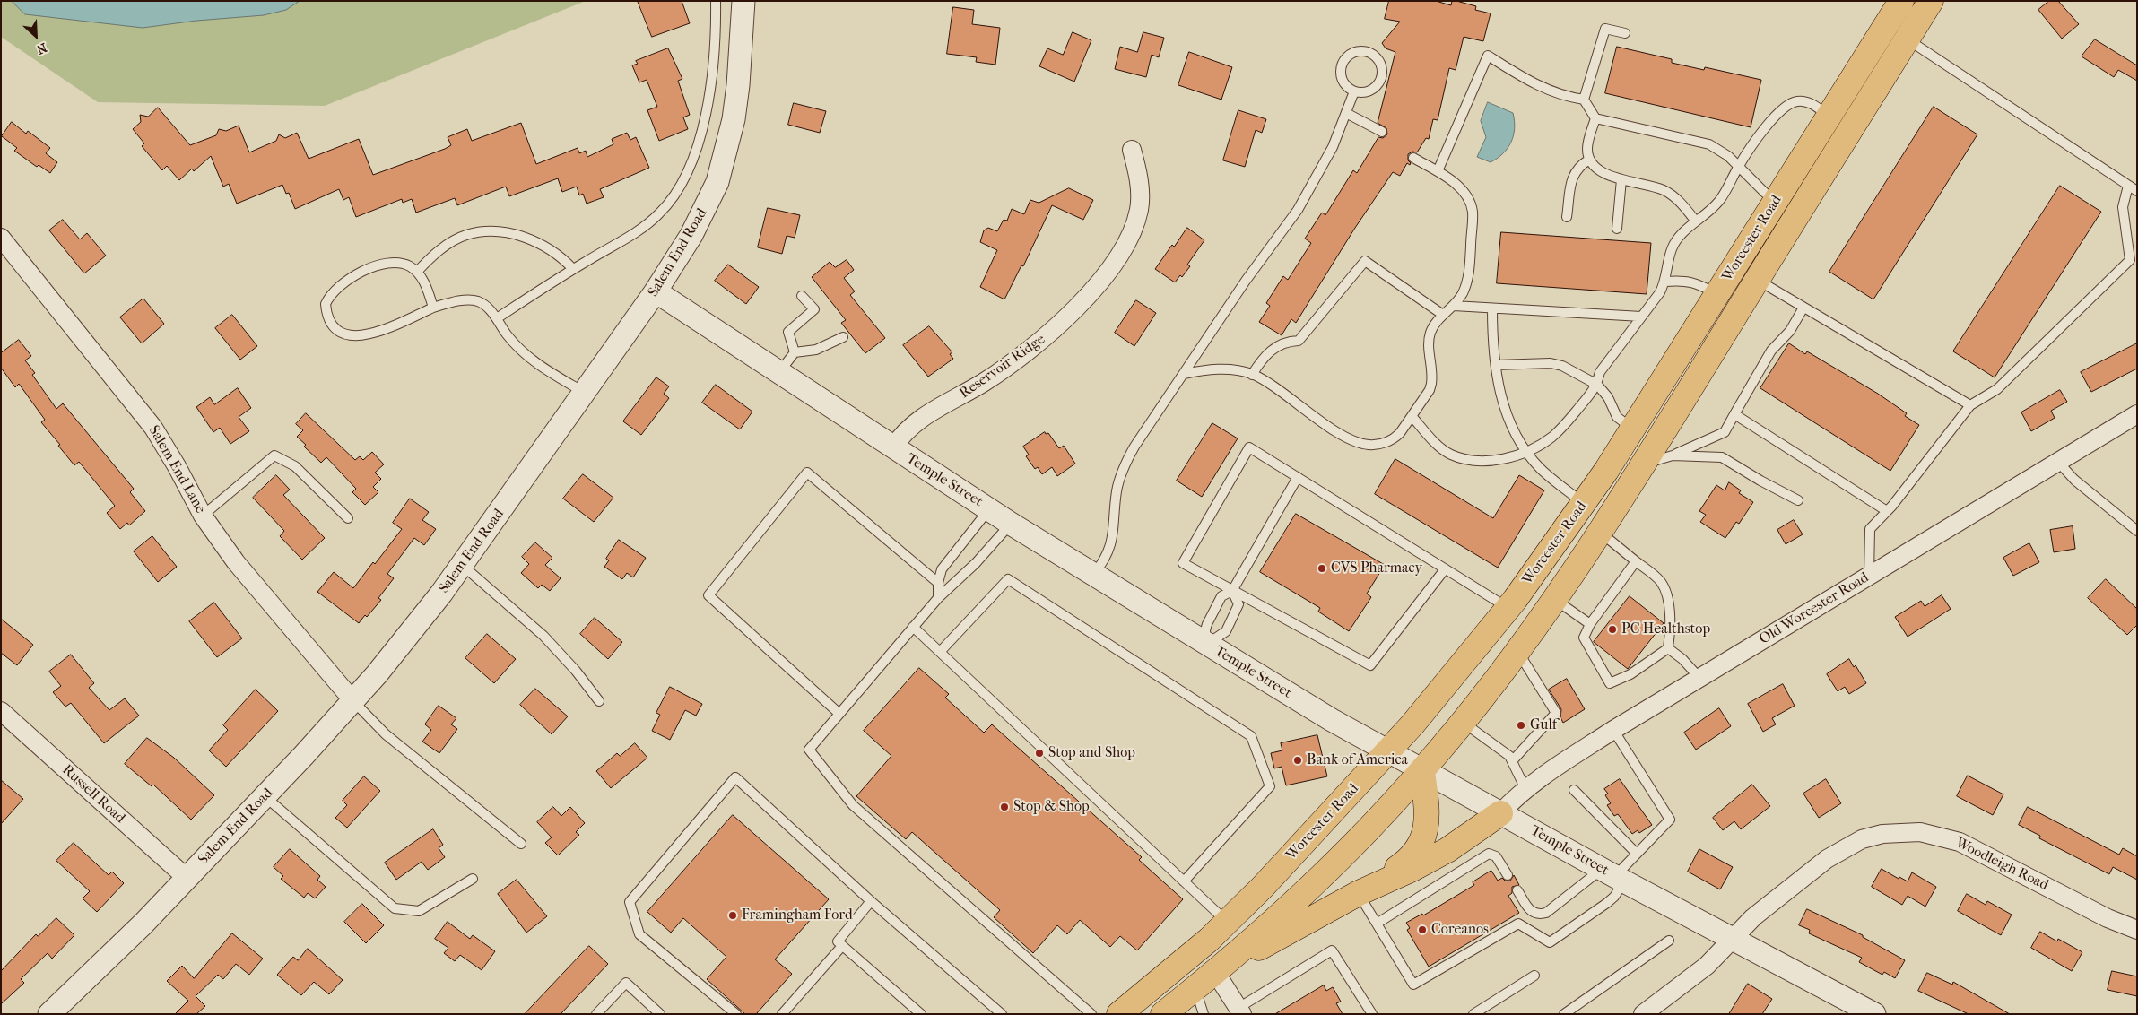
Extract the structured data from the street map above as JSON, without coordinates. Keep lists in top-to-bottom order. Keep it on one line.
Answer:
{"streets":{"highway":["Worcester Road"],"street":["Salem End Road","Reservoir Ridge","Salem End Lane","Temple Street","Old Worcester Road","Russell Road","Woodleigh Road"]},"crossings":[["Worcester Road","Temple Street"],["Salem End Road","Salem End Lane"],["Salem End Road","Temple Street"],["Salem End Road","Russell Road"],["Reservoir Ridge","Temple Street"],["Temple Street","Old Worcester Road"],["Temple Street","Woodleigh Road"]],"places":["CVS Pharmacy","PC Healthstop","Gulf","Stop and Shop","Bank of America","Stop & Shop","Framingham Ford","Coreanos"],"north":"bottom right"}
